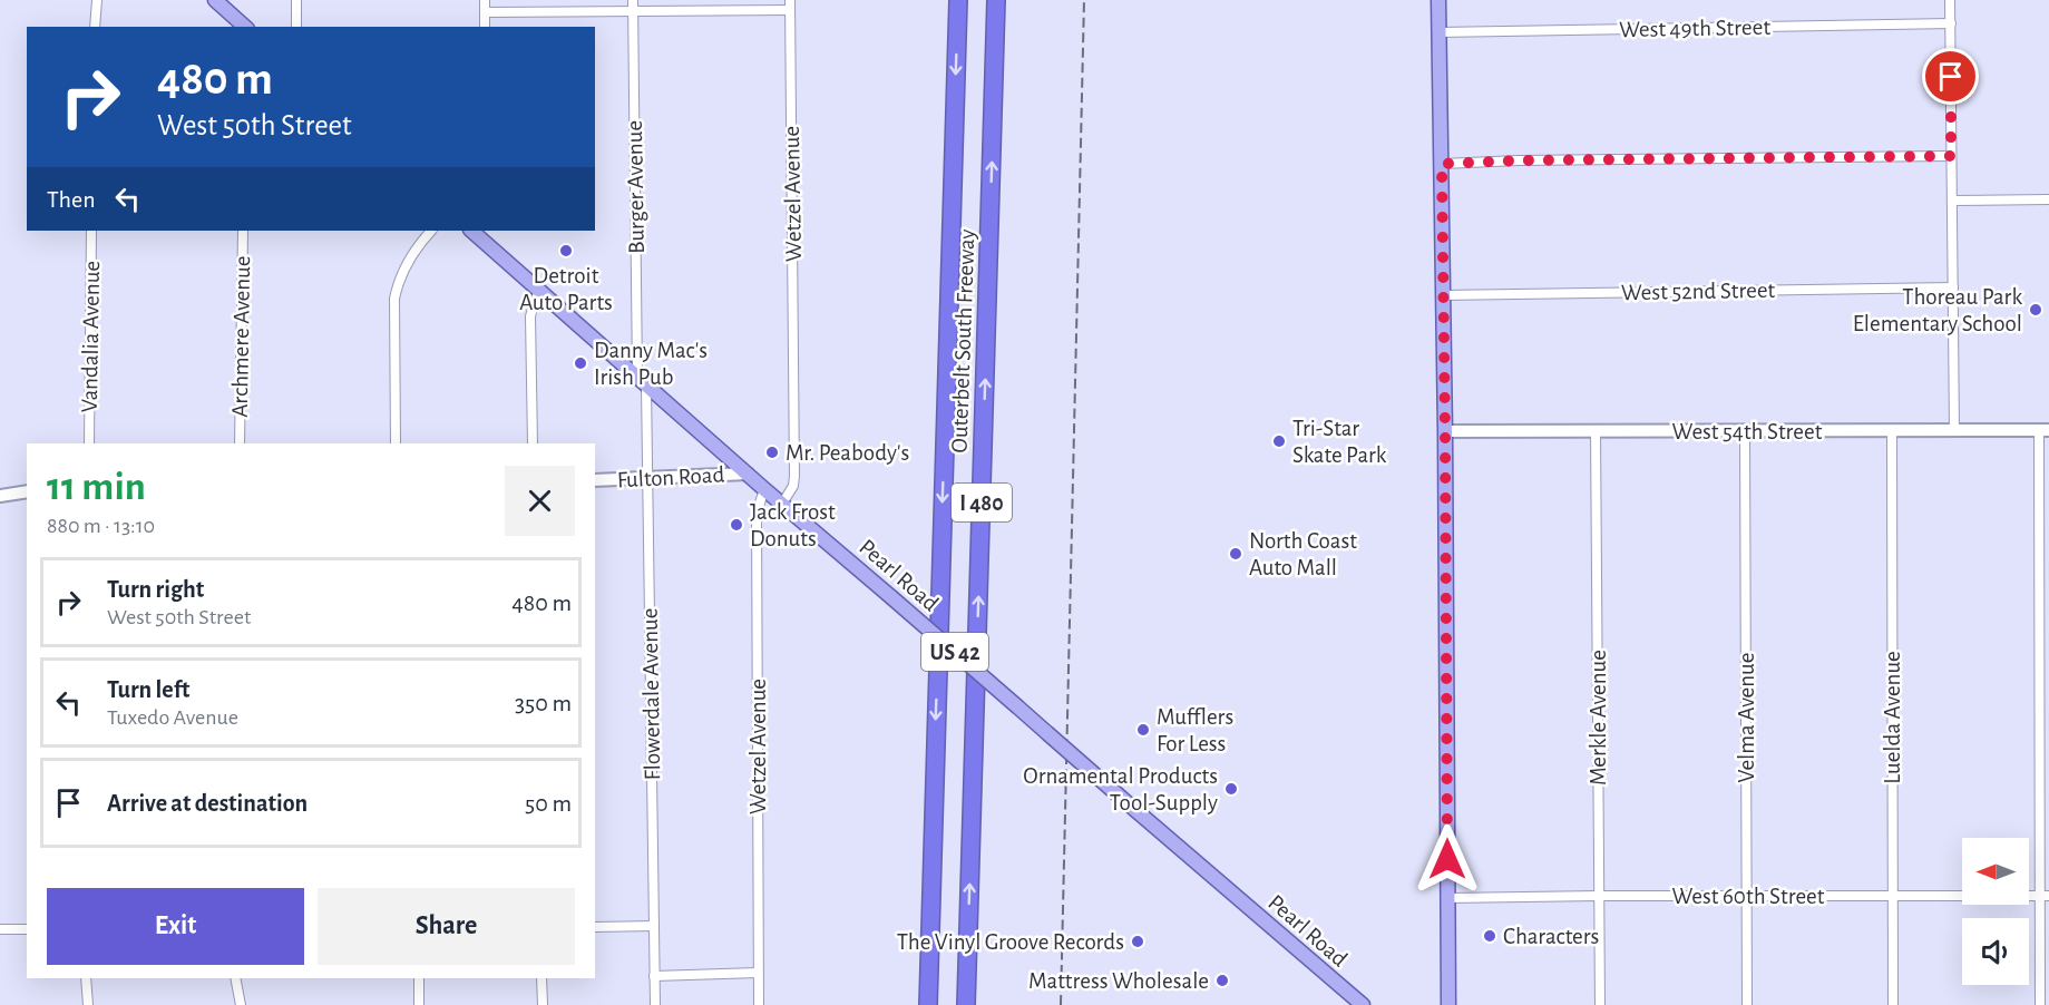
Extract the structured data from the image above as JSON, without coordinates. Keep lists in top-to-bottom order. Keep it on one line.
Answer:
{"streets":{"highway":["Outerbelt South Freeway","I 480"],"main road":["Pearl Road","US 42"],"street":["West 49th Street","Burger Avenue","Wetzel Avenue","West 52nd Street","Vandalia Avenue","Archmere Avenue","West 54th Street","Fulton Road","Flowerdale Avenue","Merkle Avenue","Velma Avenue","Luelda Avenue","West 60th Street"]},"crossings":[["Burger Avenue","Pearl Road"],["Burger Avenue","Flowerdale Avenue"],["Wetzel Avenue","Pearl Road"],["West 54th Street","Merkle Avenue"],["West 54th Street","Velma Avenue"],["West 54th Street","Luelda Avenue"],["Fulton Road","Pearl Road"],["Fulton Road","Flowerdale Avenue"],["Pearl Road","Flowerdale Avenue"],["Merkle Avenue","West 60th Street"],["Velma Avenue","West 60th Street"],["Luelda Avenue","West 60th Street"]],"places":["Detroit Auto Parts","Thoreau Park Elementary School","Danny Mac's Irish Pub","Tri-Star Skate Park","Mr. Peabody's","Jack Frost Donuts","North Coast Auto Mall","Mufflers For Less","Ornamental Products Tool-Supply","Characters","The Vinyl Groove Records","Mattress Wholesale"],"north":"left","page":{"turn":["480 m","West 50th Street"],"then":"Then","heading":["11 min","880 m · 13:10"],"list":[{"name":"Turn right","note":"West 50th Street","value":"480 m"},{"name":"Turn left","note":"Tuxedo Avenue","value":"350 m"},{"name":"Arrive at destination","value":"50 m"}],"buttons":["Exit","Share"]}}
